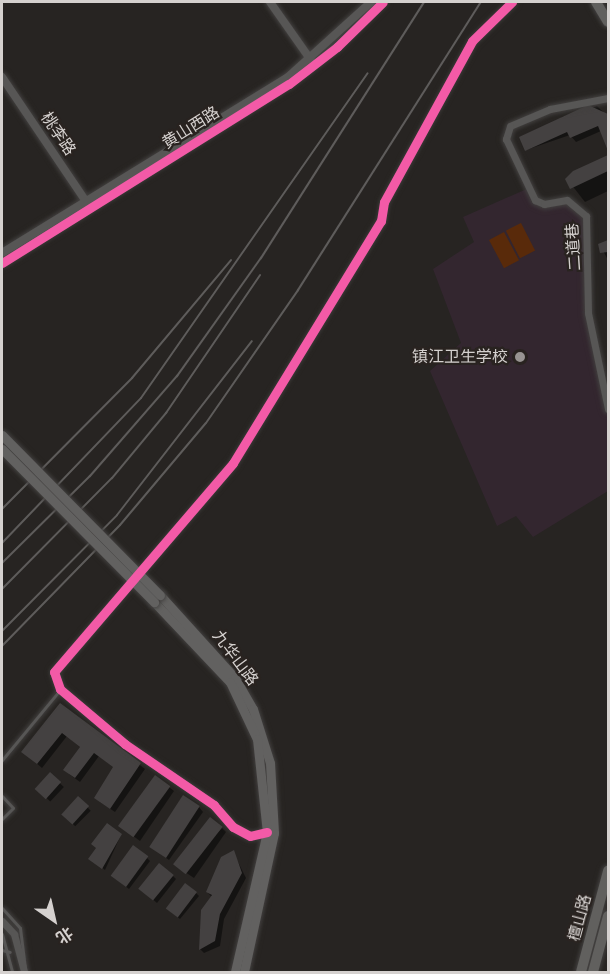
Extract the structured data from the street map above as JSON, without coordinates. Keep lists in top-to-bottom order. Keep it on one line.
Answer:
{"streets":{"main road":["九华山路","檀山路"],"street":["黄山西路","桃李路","二道巷"]},"crossings":[["黄山西路","桃李路"]],"places":["镇江卫生学校"],"north":"bottom right"}
